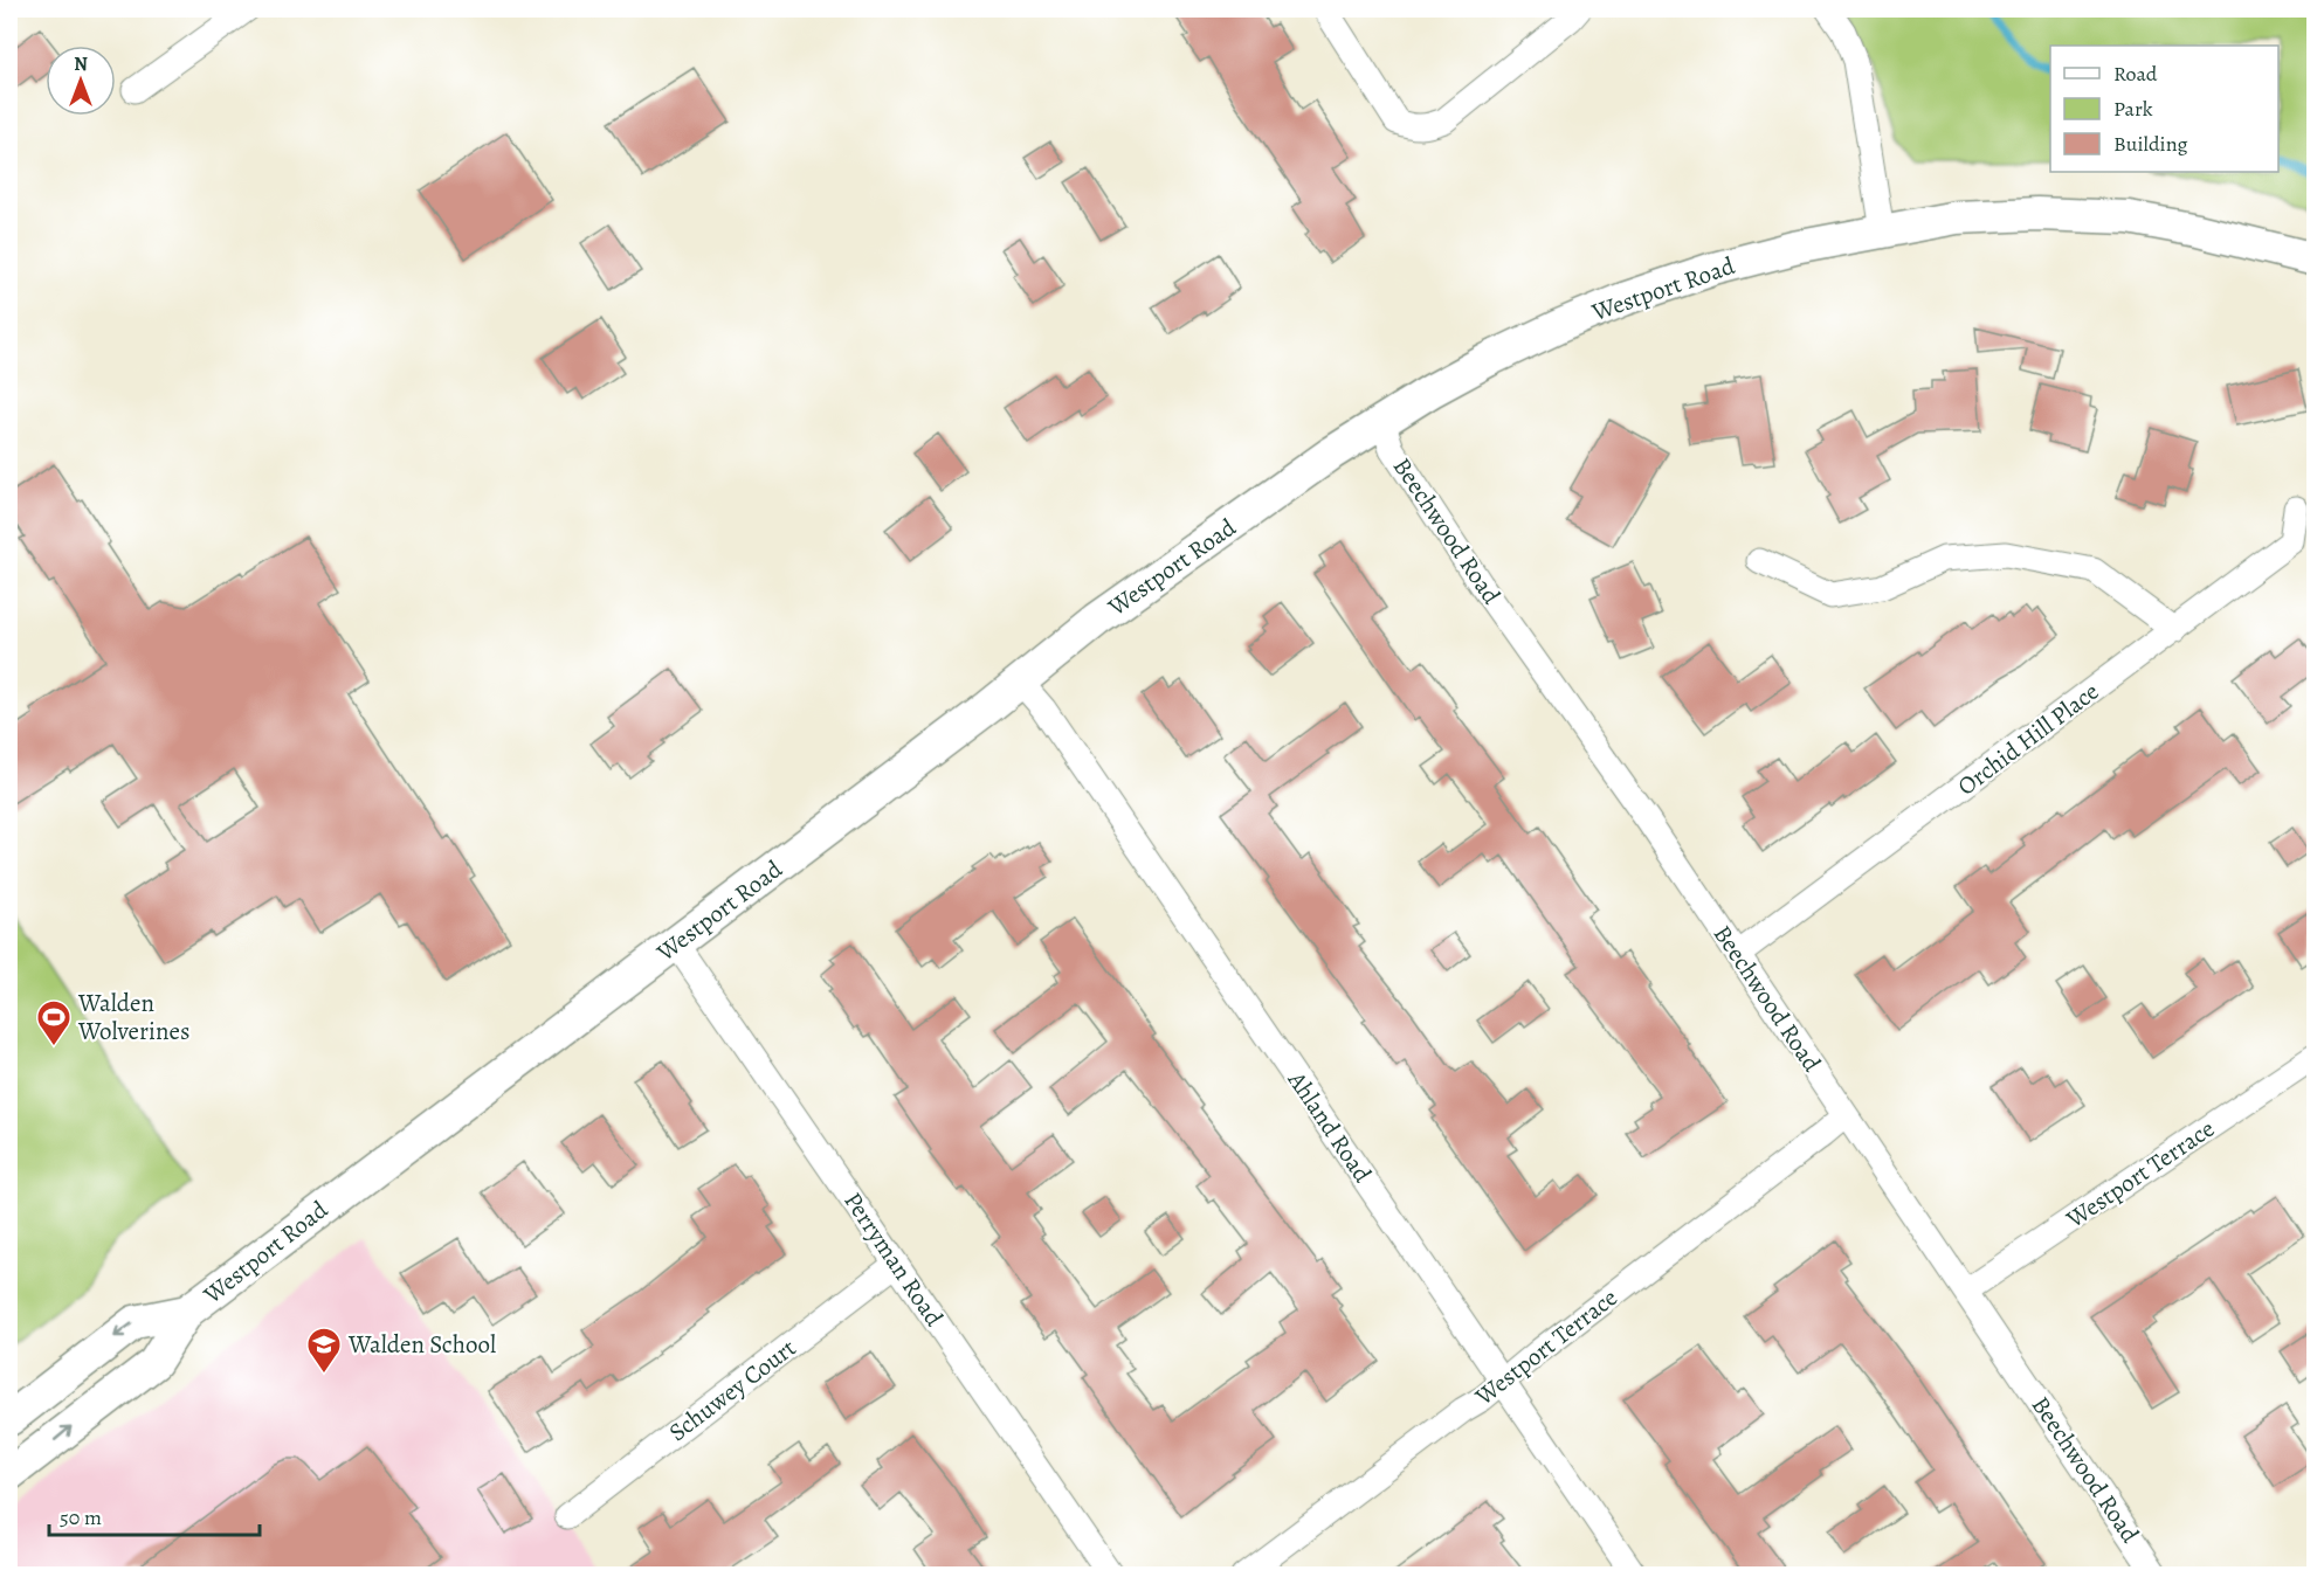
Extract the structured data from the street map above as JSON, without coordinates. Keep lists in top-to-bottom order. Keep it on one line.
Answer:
{"streets":{"main road":["Westport Road"],"street":["Beechwood Road","Orchid Hill Place","Ahland Road","Westport Terrace","Perryman Road","Schuwey Court"]},"crossings":[["Westport Road","Beechwood Road"],["Westport Road","Ahland Road"],["Westport Road","Perryman Road"],["Beechwood Road","Orchid Hill Place"],["Beechwood Road","Westport Terrace"],["Ahland Road","Westport Terrace"],["Perryman Road","Schuwey Court"]],"places":{"sports":["Walden Wolverines"],"school or university":["Walden School"]},"legend":["Road","Park","Building"],"scale_bar":"50 m","north":"top"}
